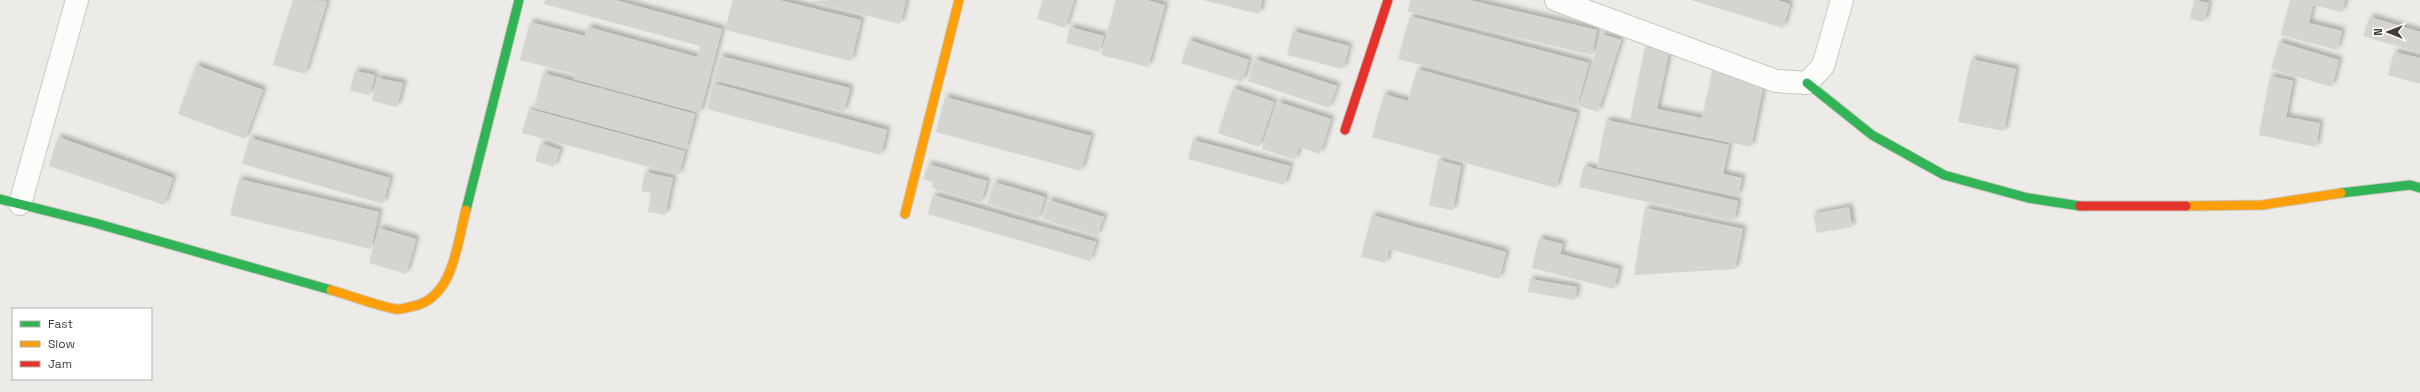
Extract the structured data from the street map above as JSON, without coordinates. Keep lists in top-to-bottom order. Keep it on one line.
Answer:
{"legend":["Fast","Slow","Jam"],"north":"left"}
